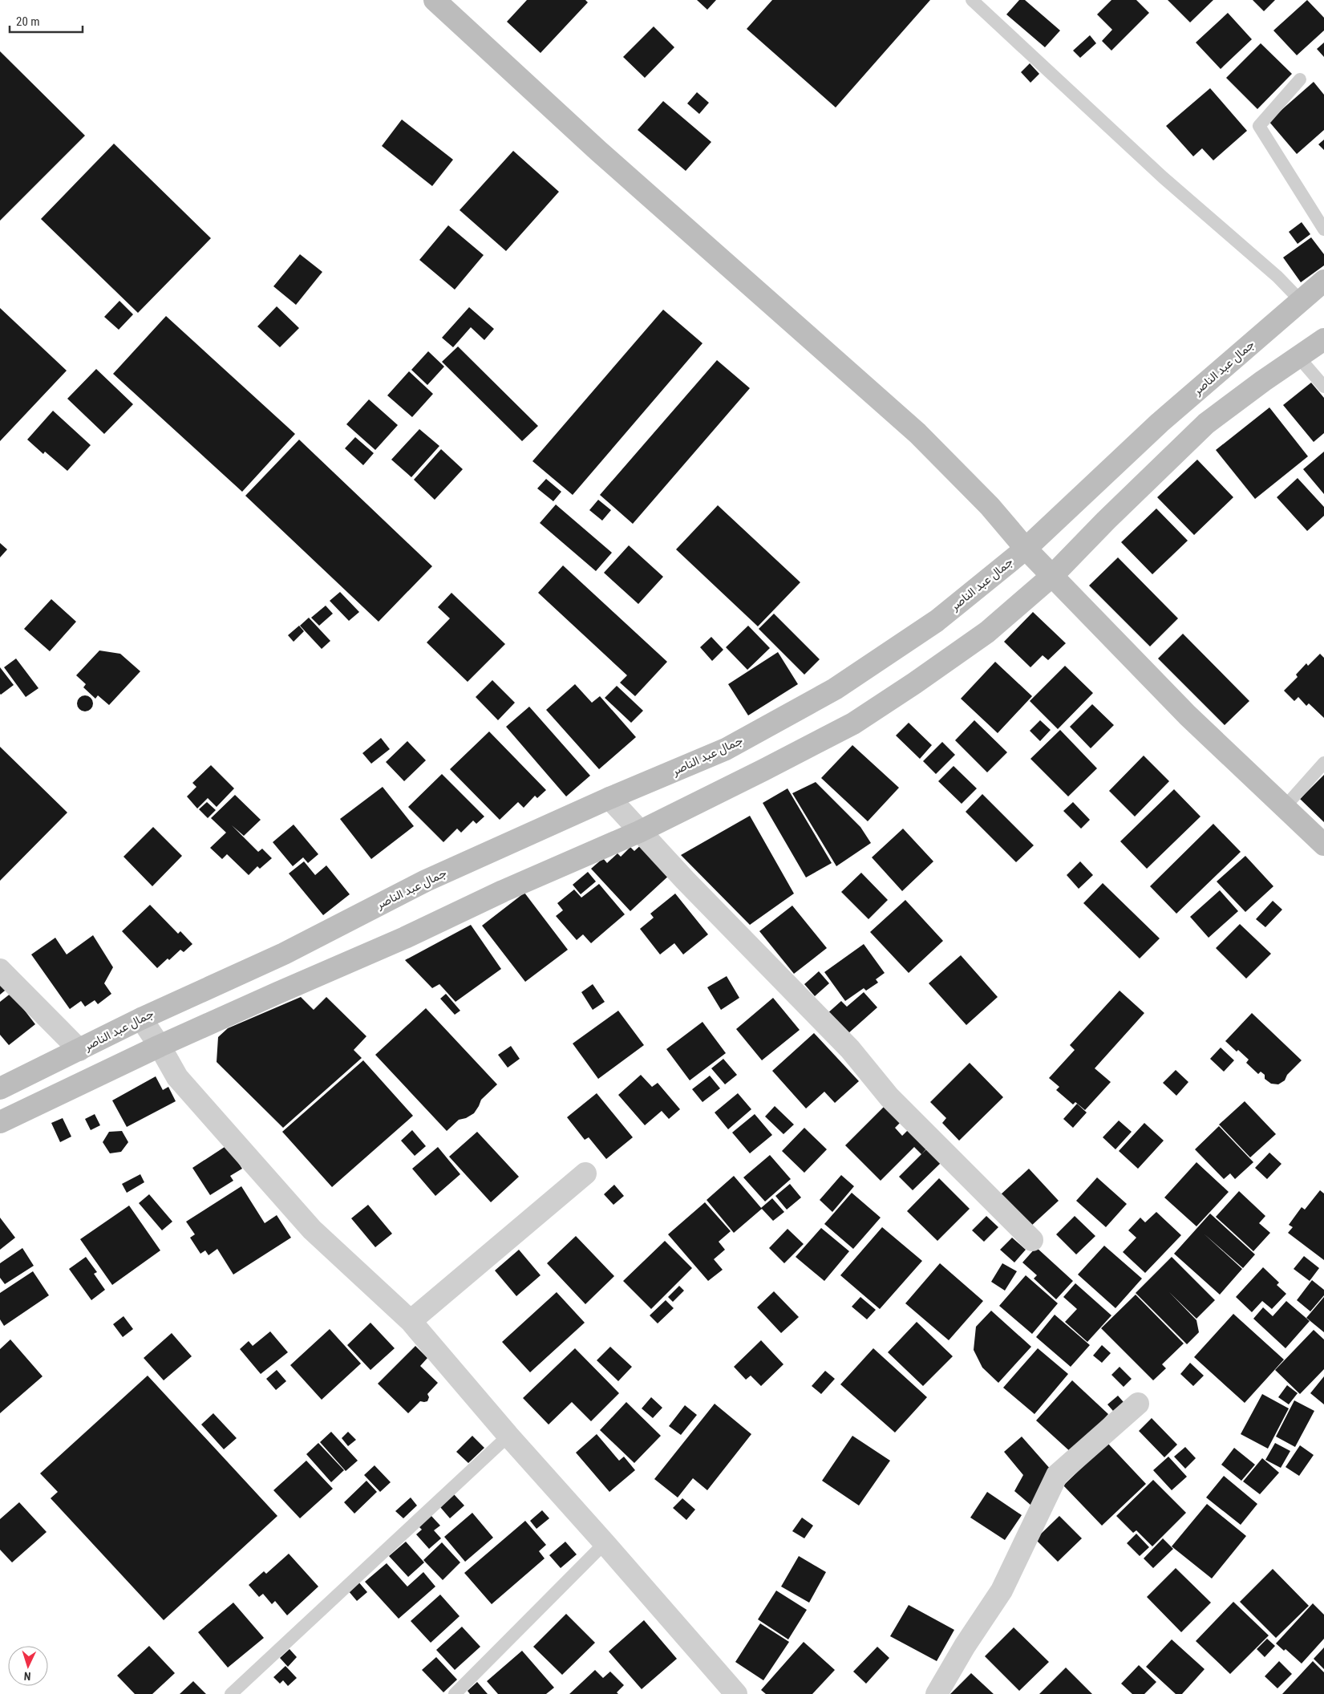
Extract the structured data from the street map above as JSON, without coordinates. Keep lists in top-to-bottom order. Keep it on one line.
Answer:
{"streets":{"main road":["جمال عبد الناصر"]},"scale_bar":"20 m","north":"bottom"}
